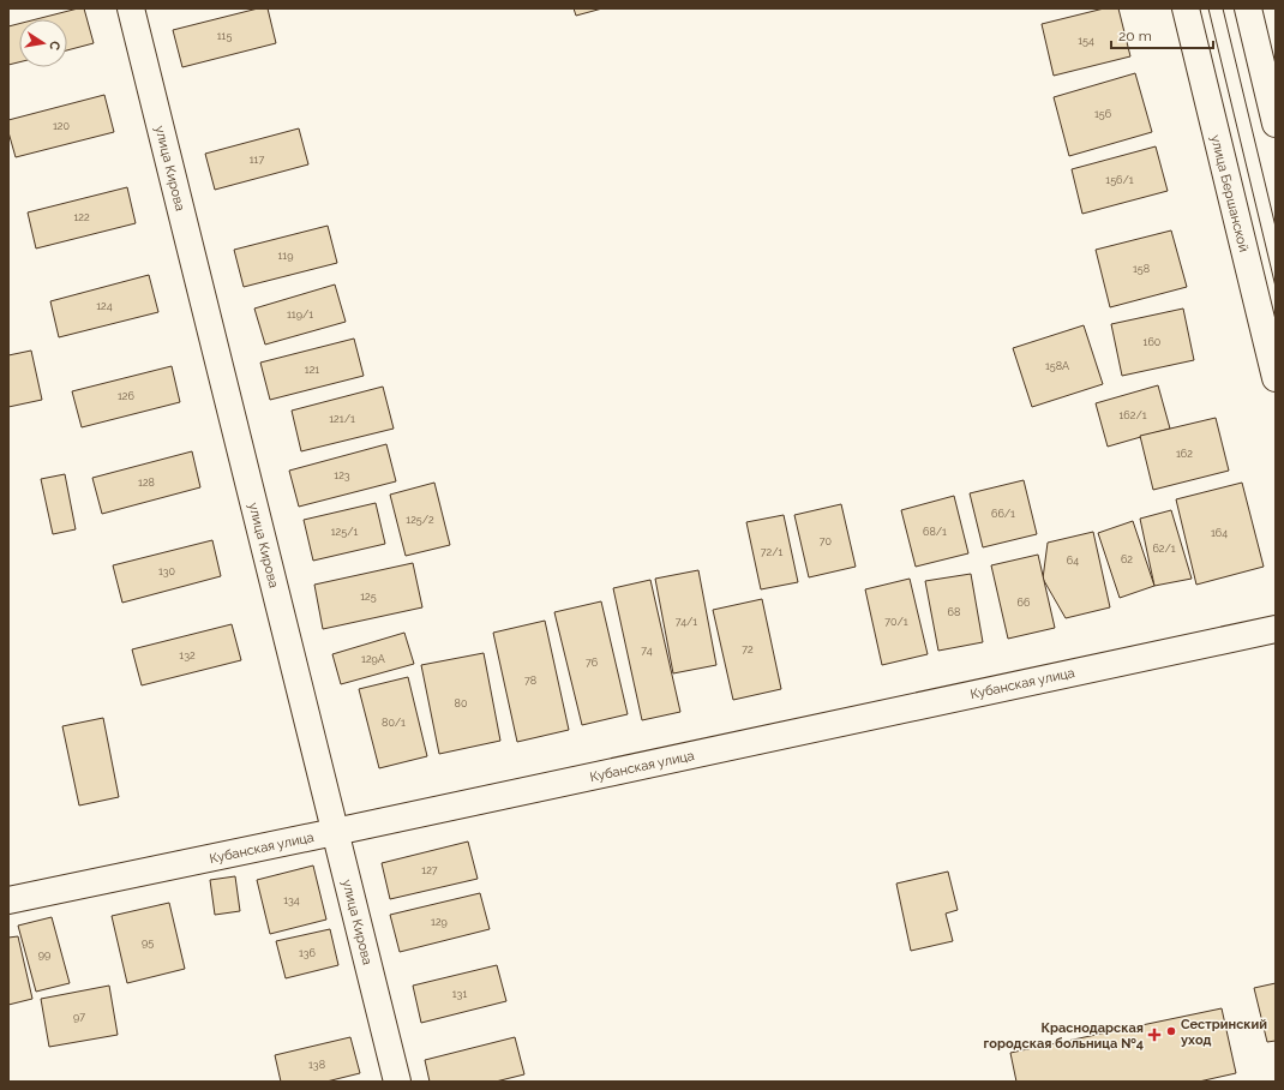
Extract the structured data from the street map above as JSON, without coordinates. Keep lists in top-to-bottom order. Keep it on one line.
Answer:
{"streets":{"street":["улица Кирова","улица Бершанской","Кубанская улица"]},"crossings":[["улица Кирова","Кубанская улица"]],"places":{"other":["Сестринский уход"],"health":["Краснодарская городская больница №4"]},"house_numbers":["115","154","156","120","117","156/1","122","119","158","124","119/1","160","158А","121","126","162/1","121/1","162","123","128","66/1","125/2","125/1","68/1","164","70","62/1","72/1","62","64","130","125","66","68","74/1","70/1","72","74","132","129А","76","78","80","80/1","127","134","129","95","136","99","131","97","138"],"scale_bar":"20 m","north":"right"}
